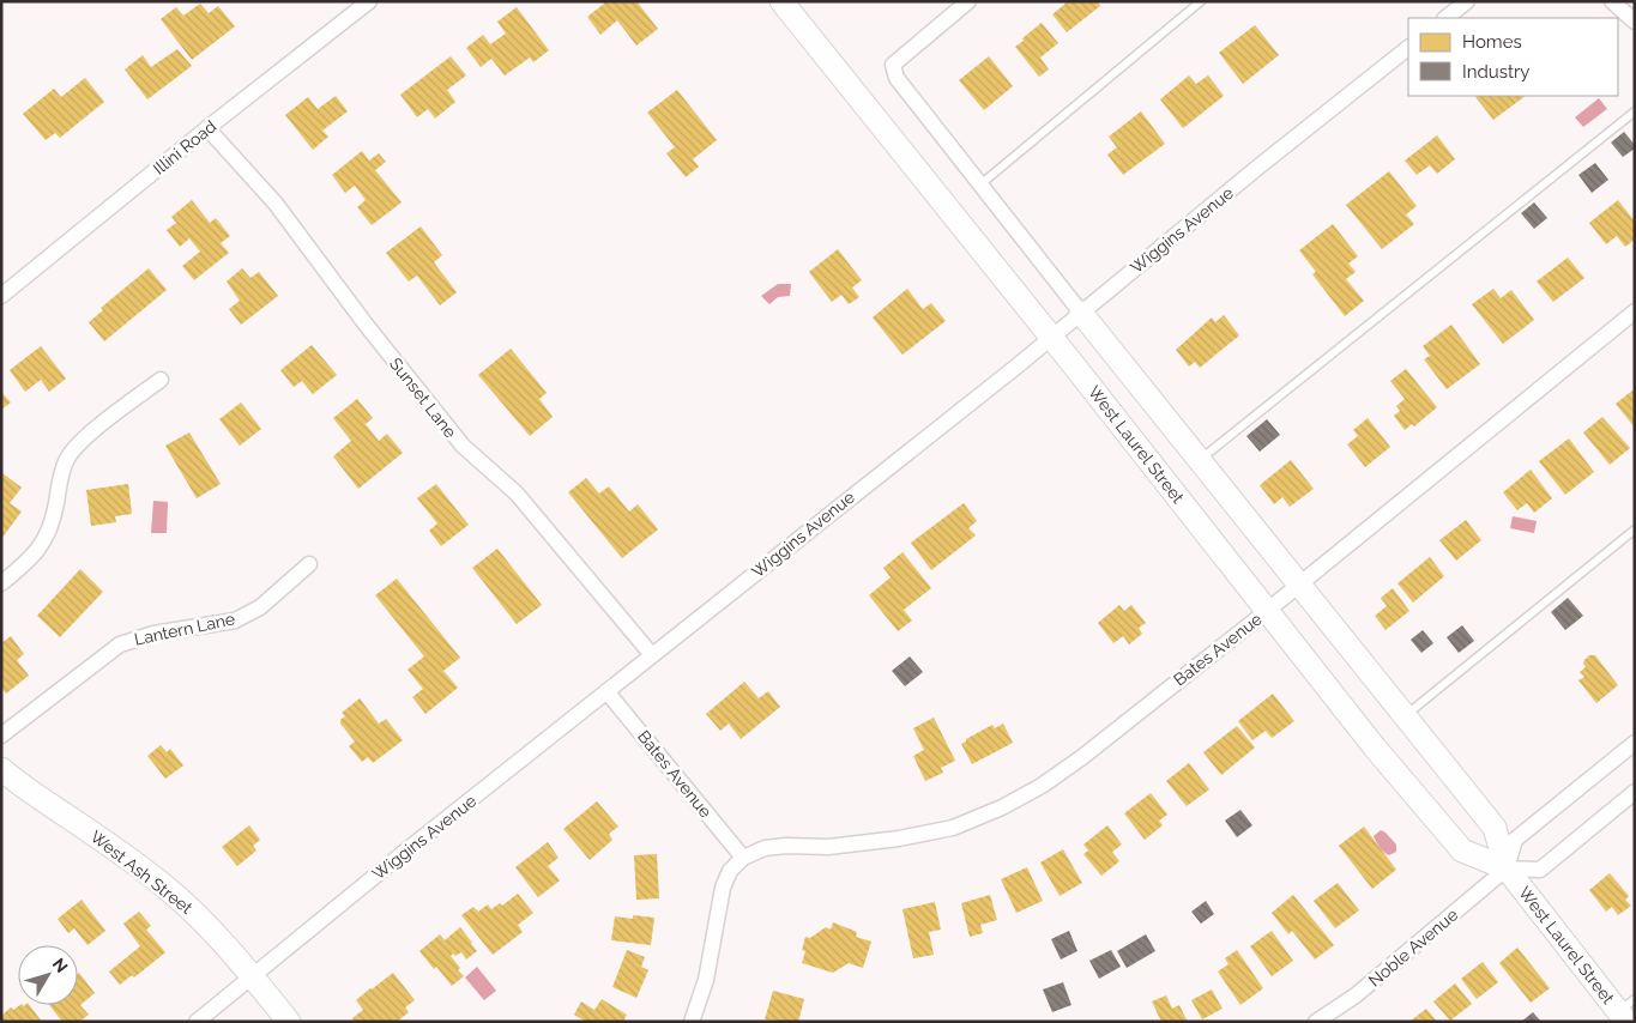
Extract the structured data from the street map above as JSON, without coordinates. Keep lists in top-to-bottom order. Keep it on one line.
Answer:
{"streets":{"street":["Illini Road","Wiggins Avenue","Sunset Lane","West Laurel Street","Lantern Lane","Bates Avenue","West Ash Street","Noble Avenue"]},"crossings":[["Illini Road","Sunset Lane"],["Wiggins Avenue","Sunset Lane"],["Wiggins Avenue","West Laurel Street"],["Wiggins Avenue","Bates Avenue"],["Wiggins Avenue","West Ash Street"],["West Laurel Street","Bates Avenue"],["West Laurel Street","Noble Avenue"]],"legend":["Homes","Industry"],"north":"top right"}
